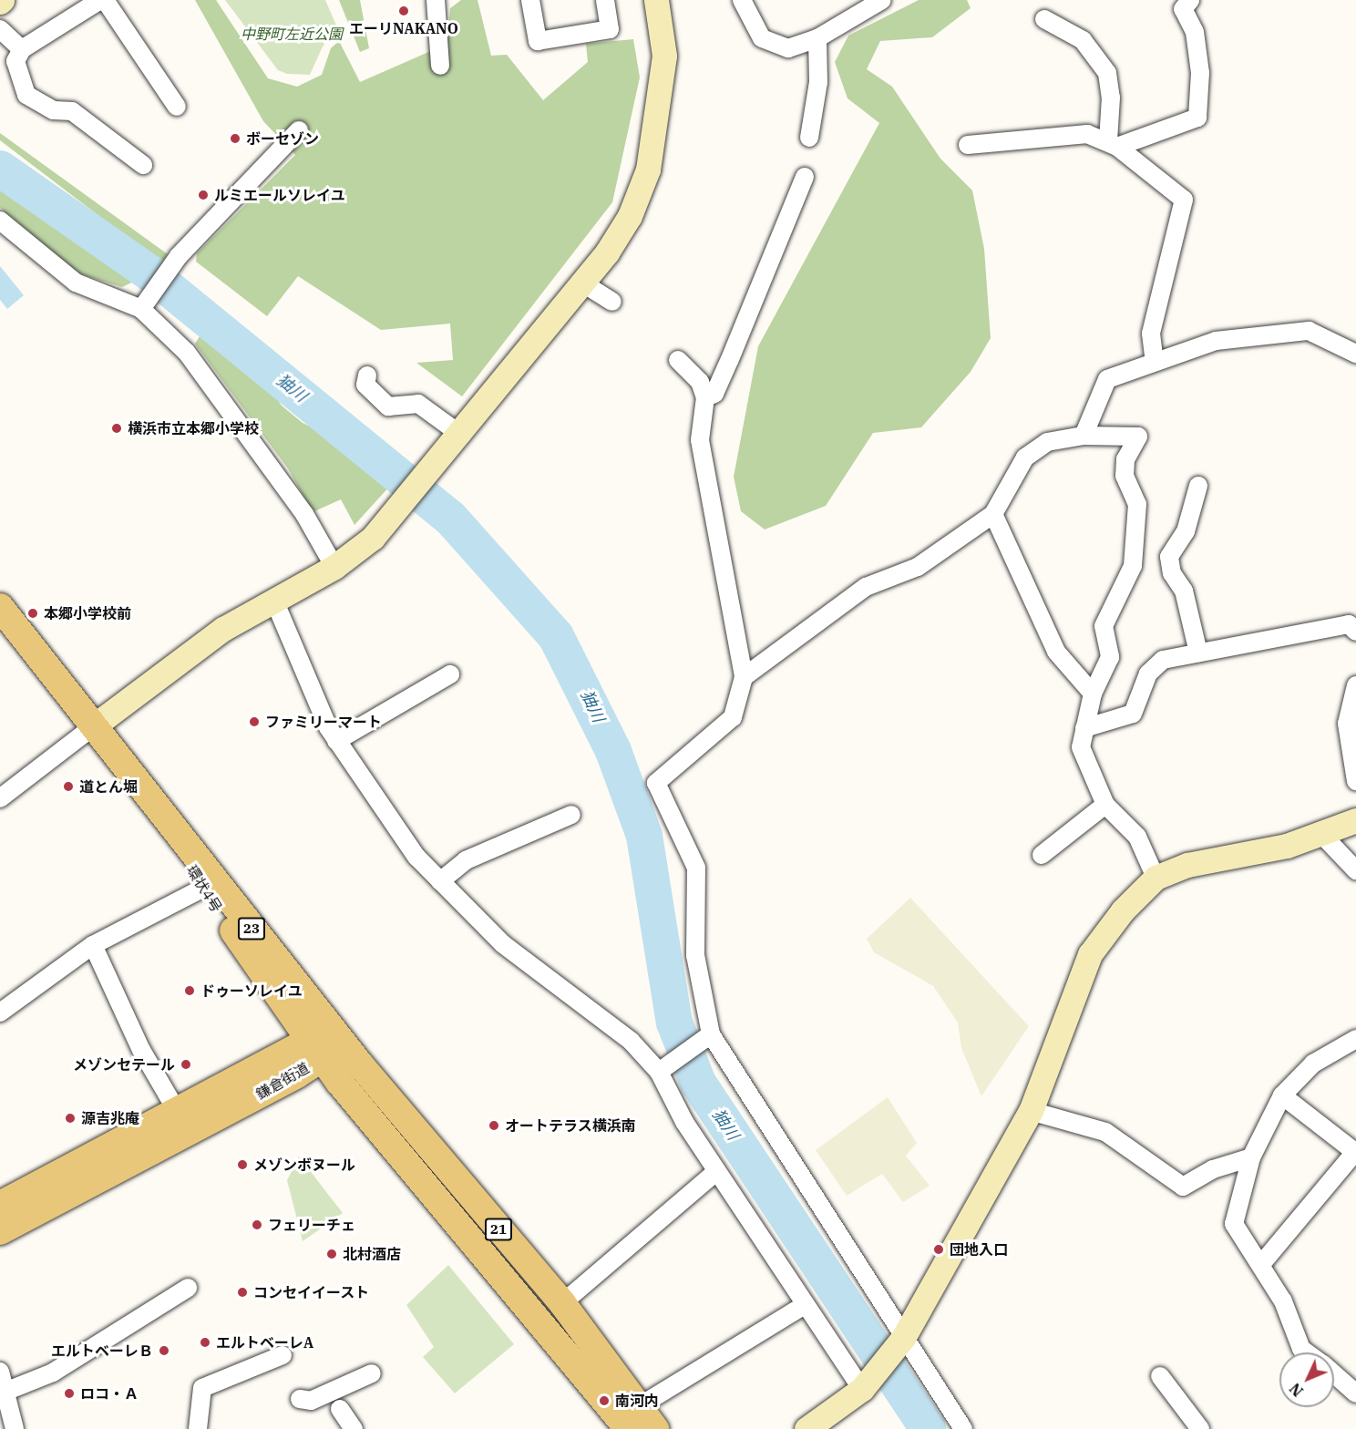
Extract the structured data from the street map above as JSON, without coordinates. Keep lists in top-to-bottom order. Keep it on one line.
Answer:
{"streets":{"main road":["環状4号","23","鎌倉街道","21"]},"crossings":[["環状4号","鎌倉街道"],["環状4号","21"],["鎌倉街道","21"]],"water":["㹨川"],"parks":["中野町左近公園"],"places":["エーリNAKANO","ボーセゾン","ルミエールソレイユ","横浜市立本郷小学校","本郷小学校前","ファミリーマート","道とん堀","ドゥーソレイユ","メゾンセテール","源吉兆庵","オートテラス横浜南","メゾンボヌール","フェリーチェ","団地入口","北村酒店","コンセイイースト","エルトベーレA","エルトベーレＢ","ロコ・Ａ","南河内"],"north":"bottom left"}
